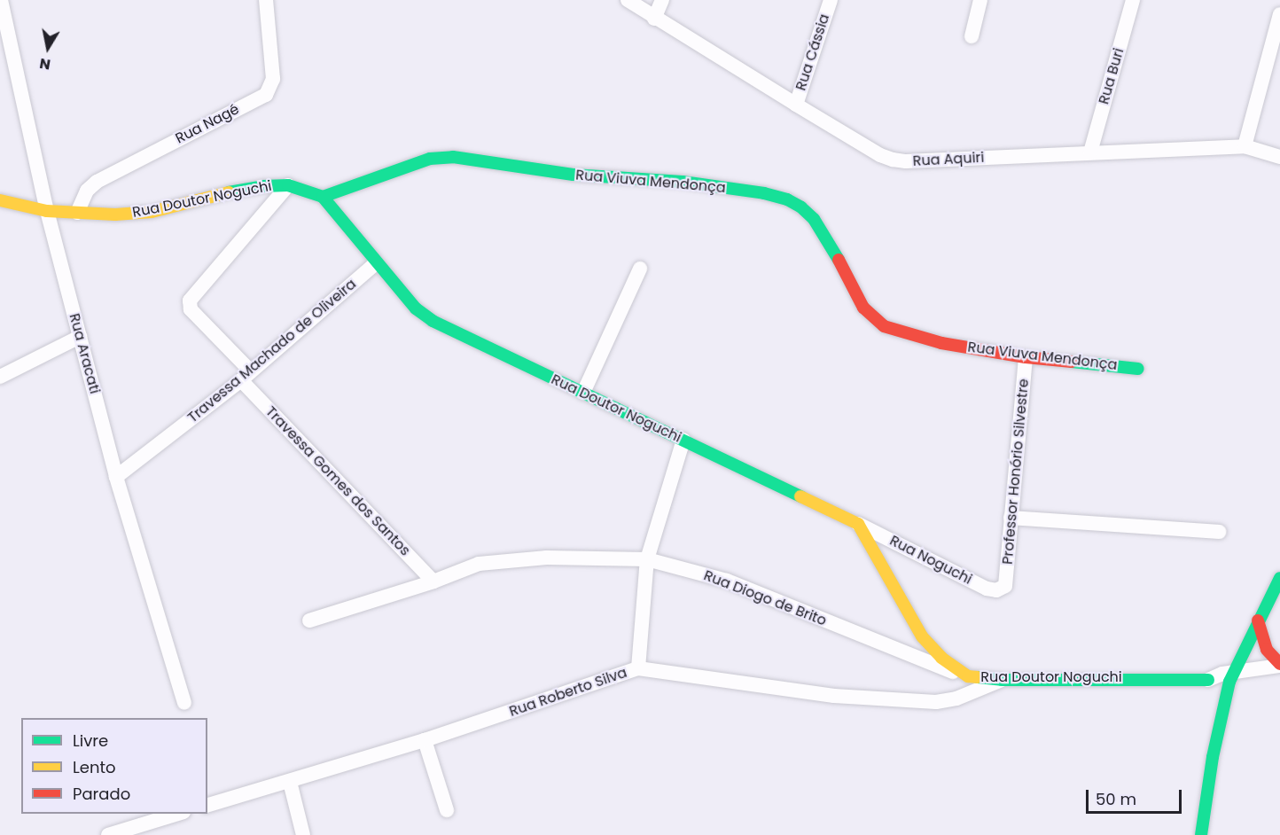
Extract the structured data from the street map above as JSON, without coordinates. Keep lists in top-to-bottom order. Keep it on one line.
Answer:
{"streets":{"street":["Rua Cássia","Rua Buri","Rua Nagé","Rua Aquiri","Rua Viuva Mendonça","Rua Doutor Noguchi","Travessa Machado de Oliveira","Rua Aracati","Professor Honório Silvestre","Travessa Gomes dos Santos","Rua Noguchi","Rua Diogo de Brito","Rua Roberto Silva"]},"crossings":[["Rua Cássia","Rua Aquiri"],["Rua Buri","Rua Aquiri"],["Rua Nagé","Rua Doutor Noguchi"],["Rua Viuva Mendonça","Rua Doutor Noguchi"],["Rua Viuva Mendonça","Professor Honório Silvestre"],["Rua Doutor Noguchi","Travessa Machado de Oliveira"],["Rua Doutor Noguchi","Rua Aracati"],["Rua Doutor Noguchi","Travessa Gomes dos Santos"],["Rua Doutor Noguchi","Rua Noguchi"],["Rua Doutor Noguchi","Rua Diogo de Brito"],["Rua Doutor Noguchi","Rua Roberto Silva"],["Travessa Machado de Oliveira","Rua Aracati"],["Travessa Machado de Oliveira","Travessa Gomes dos Santos"],["Professor Honório Silvestre","Rua Noguchi"],["Travessa Gomes dos Santos","Rua Diogo de Brito"]],"legend":["Livre","Lento","Parado"],"scale_bar":"50 m","north":"bottom"}
